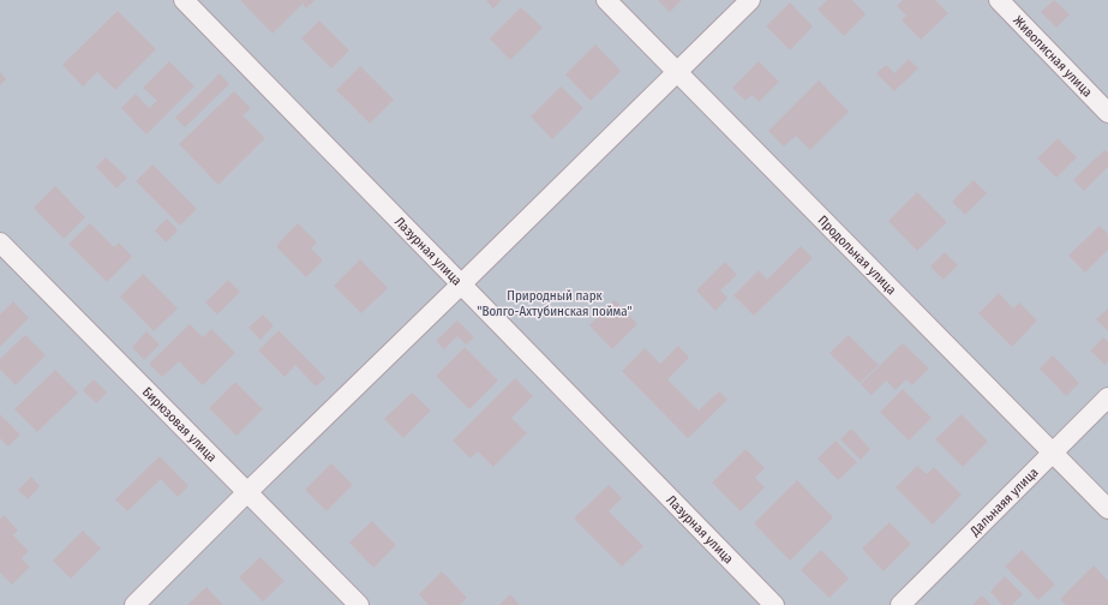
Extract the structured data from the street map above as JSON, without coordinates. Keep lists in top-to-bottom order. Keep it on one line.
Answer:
{"streets":{"street":["Живописная улица","Лазурная улица","Продольная улица","Бирюзовая улица","Дальнаяя улица"]},"crossings":[["Продольная улица","Дальнаяя улица"]],"parks":["Природный парк \"Волго-Ахтубинская пойма\""]}
